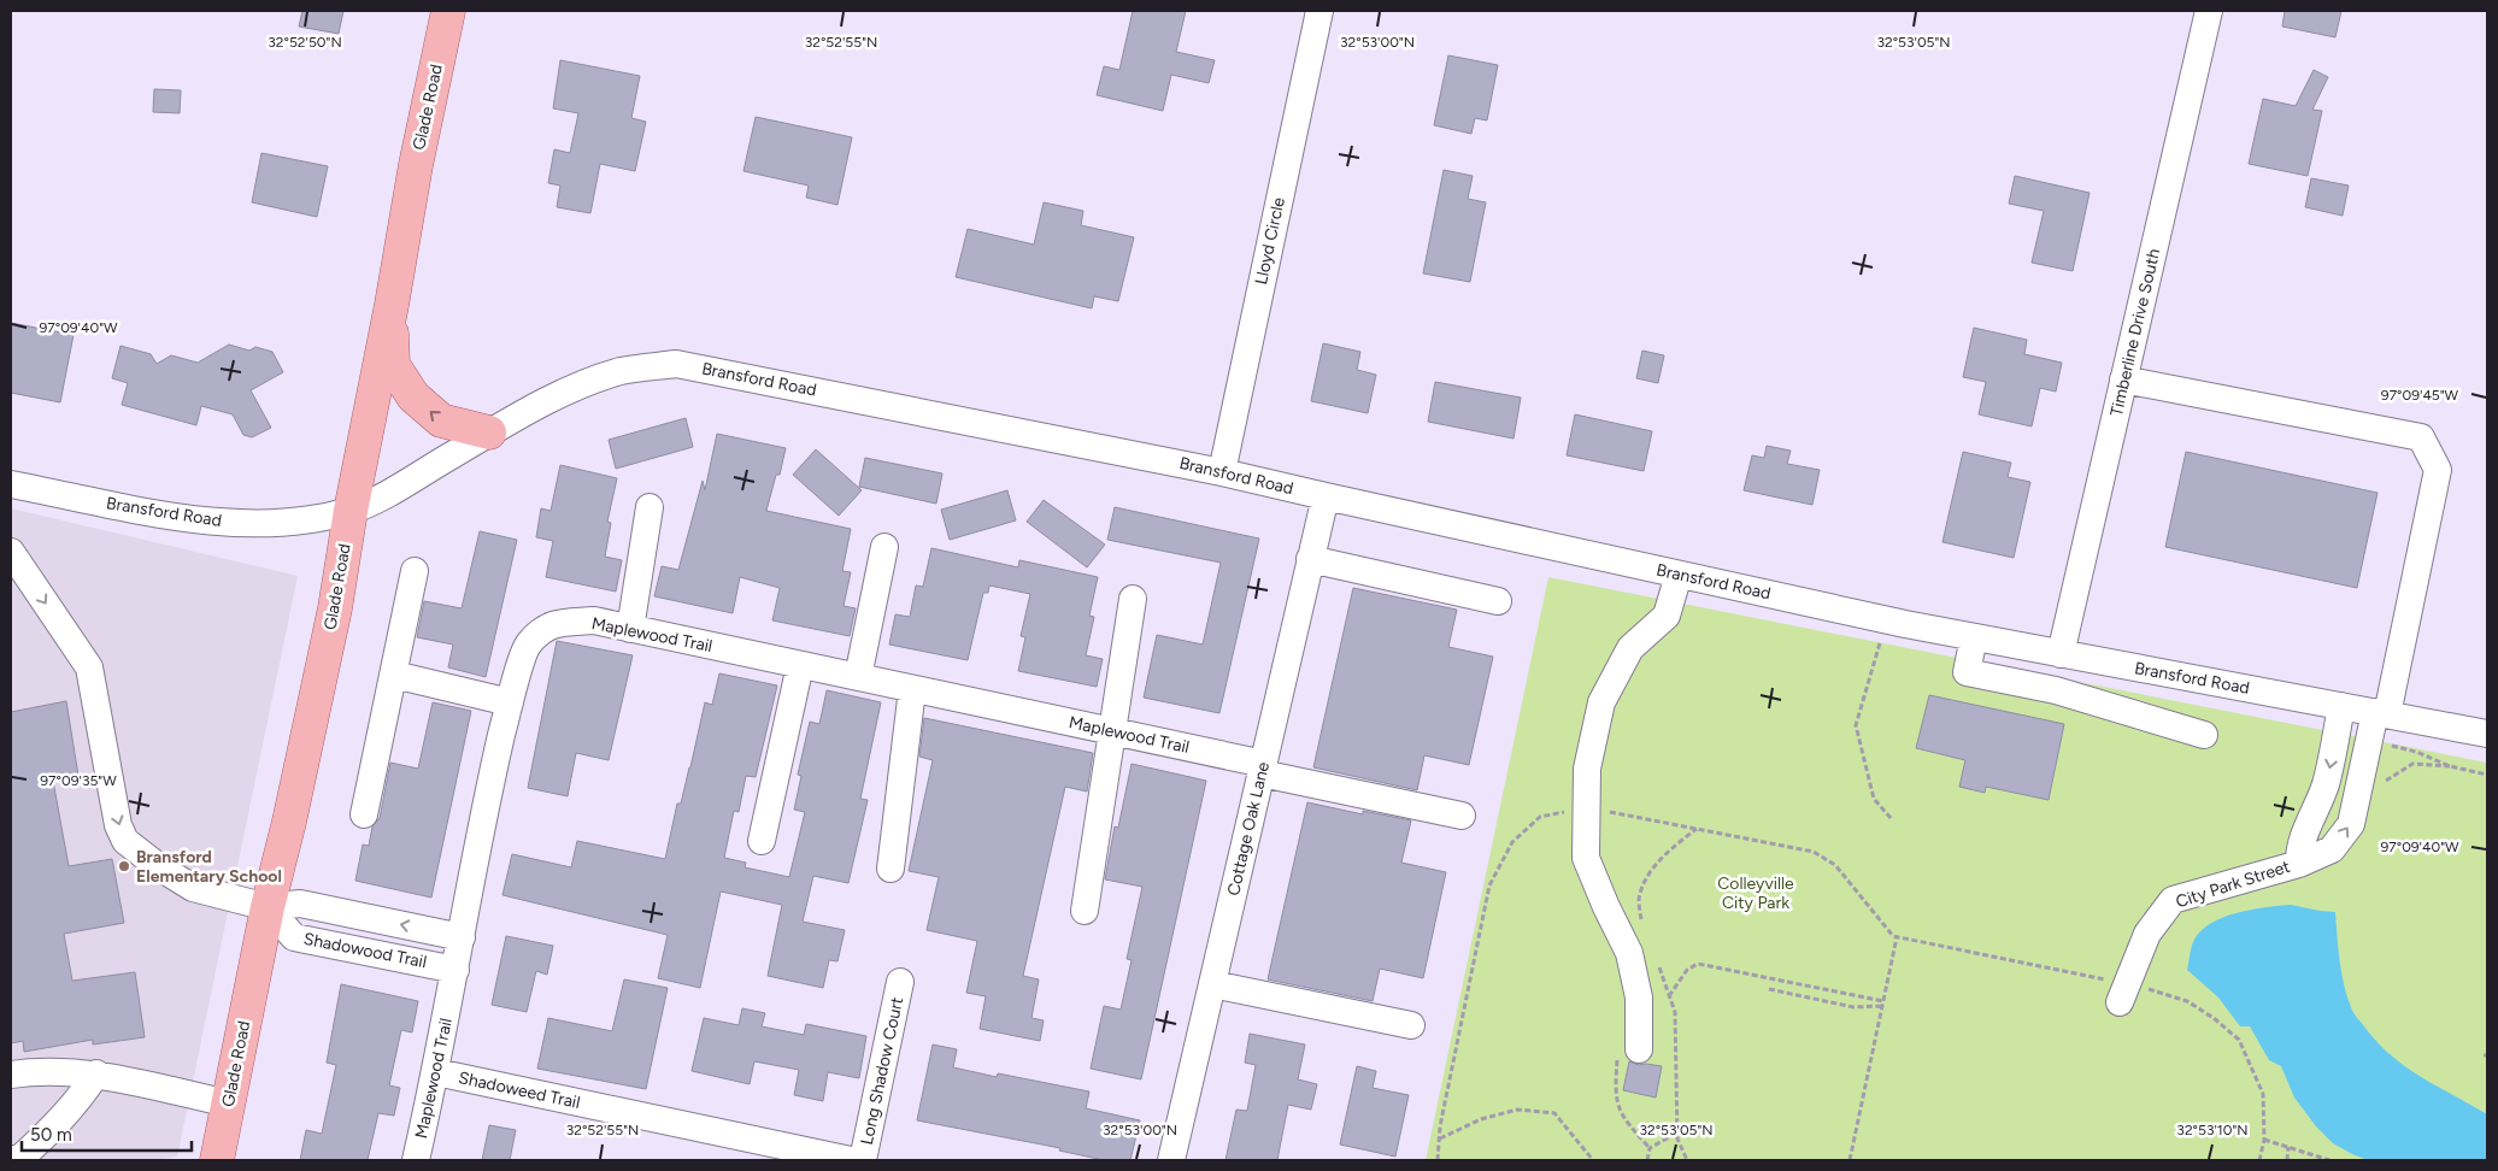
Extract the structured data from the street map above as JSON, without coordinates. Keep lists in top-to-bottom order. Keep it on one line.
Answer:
{"streets":{"main road":["Glade Road"],"street":["Lloyd Circle","Timberline Drive South","Bransford Road","Maplewood Trail","Cottage Oak Lane","City Park Street","Shadowood Trail","Long Shadow Court","Shadoweed Trail"]},"crossings":[["Glade Road","Bransford Road"],["Glade Road","Shadowood Trail"],["Lloyd Circle","Bransford Road"],["Timberline Drive South","Bransford Road"],["Timberline Drive South","City Park Street"],["Bransford Road","Cottage Oak Lane"],["Bransford Road","City Park Street"],["Maplewood Trail","Cottage Oak Lane"],["Maplewood Trail","Shadowood Trail"],["Maplewood Trail","Shadoweed Trail"]],"parks":["Colleyville City Park"],"places":["Bransford Elementary School"],"scale_bar":"50 m","coordinates":["32°52'50\"N","32°52'55\"N","32°53'00\"N","32°53'05\"N","97°09'40\"W","97°09'45\"W","97°09'35\"W","32°53'10\"N"]}
